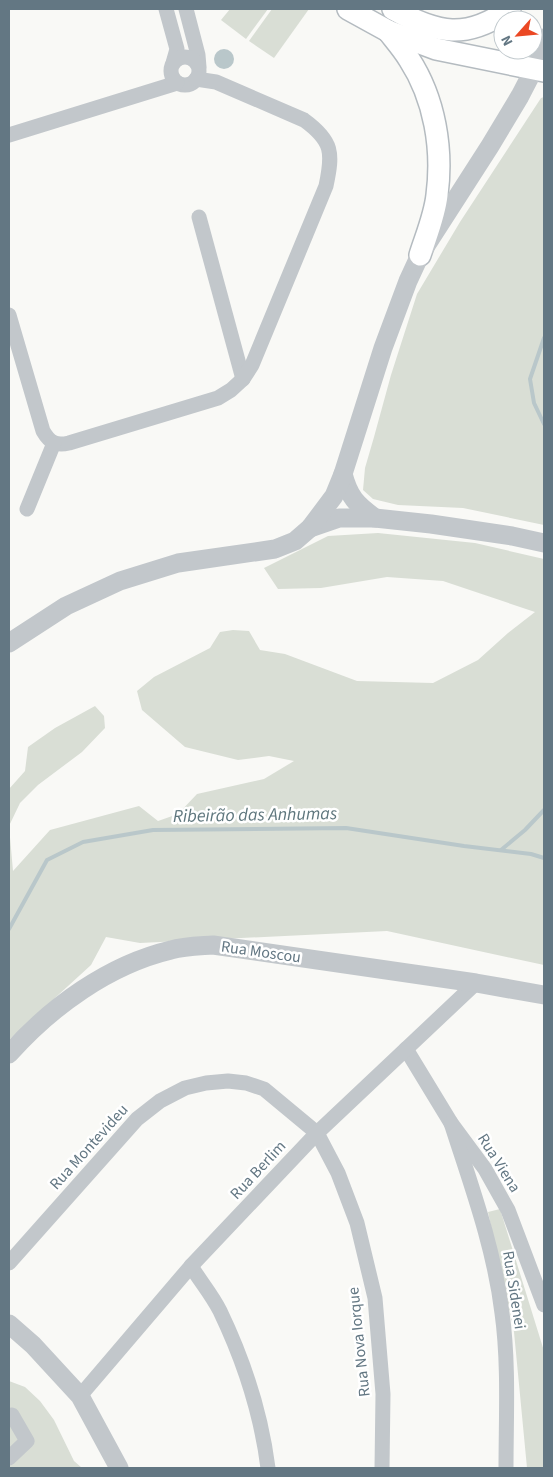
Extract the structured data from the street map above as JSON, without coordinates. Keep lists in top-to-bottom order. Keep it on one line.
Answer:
{"streets":{"street":["Rua Moscou","Rua Montevideu","Rua Viena","Rua Berlim","Rua Sidenei","Rua Nova Iorque"]},"crossings":[["Rua Moscou","Rua Berlim"],["Rua Montevideu","Rua Berlim"],["Rua Montevideu","Rua Nova Iorque"],["Rua Viena","Rua Berlim"],["Rua Viena","Rua Sidenei"],["Rua Berlim","Rua Nova Iorque"]],"water":["Ribeirão das Anhumas"],"north":"bottom left"}
